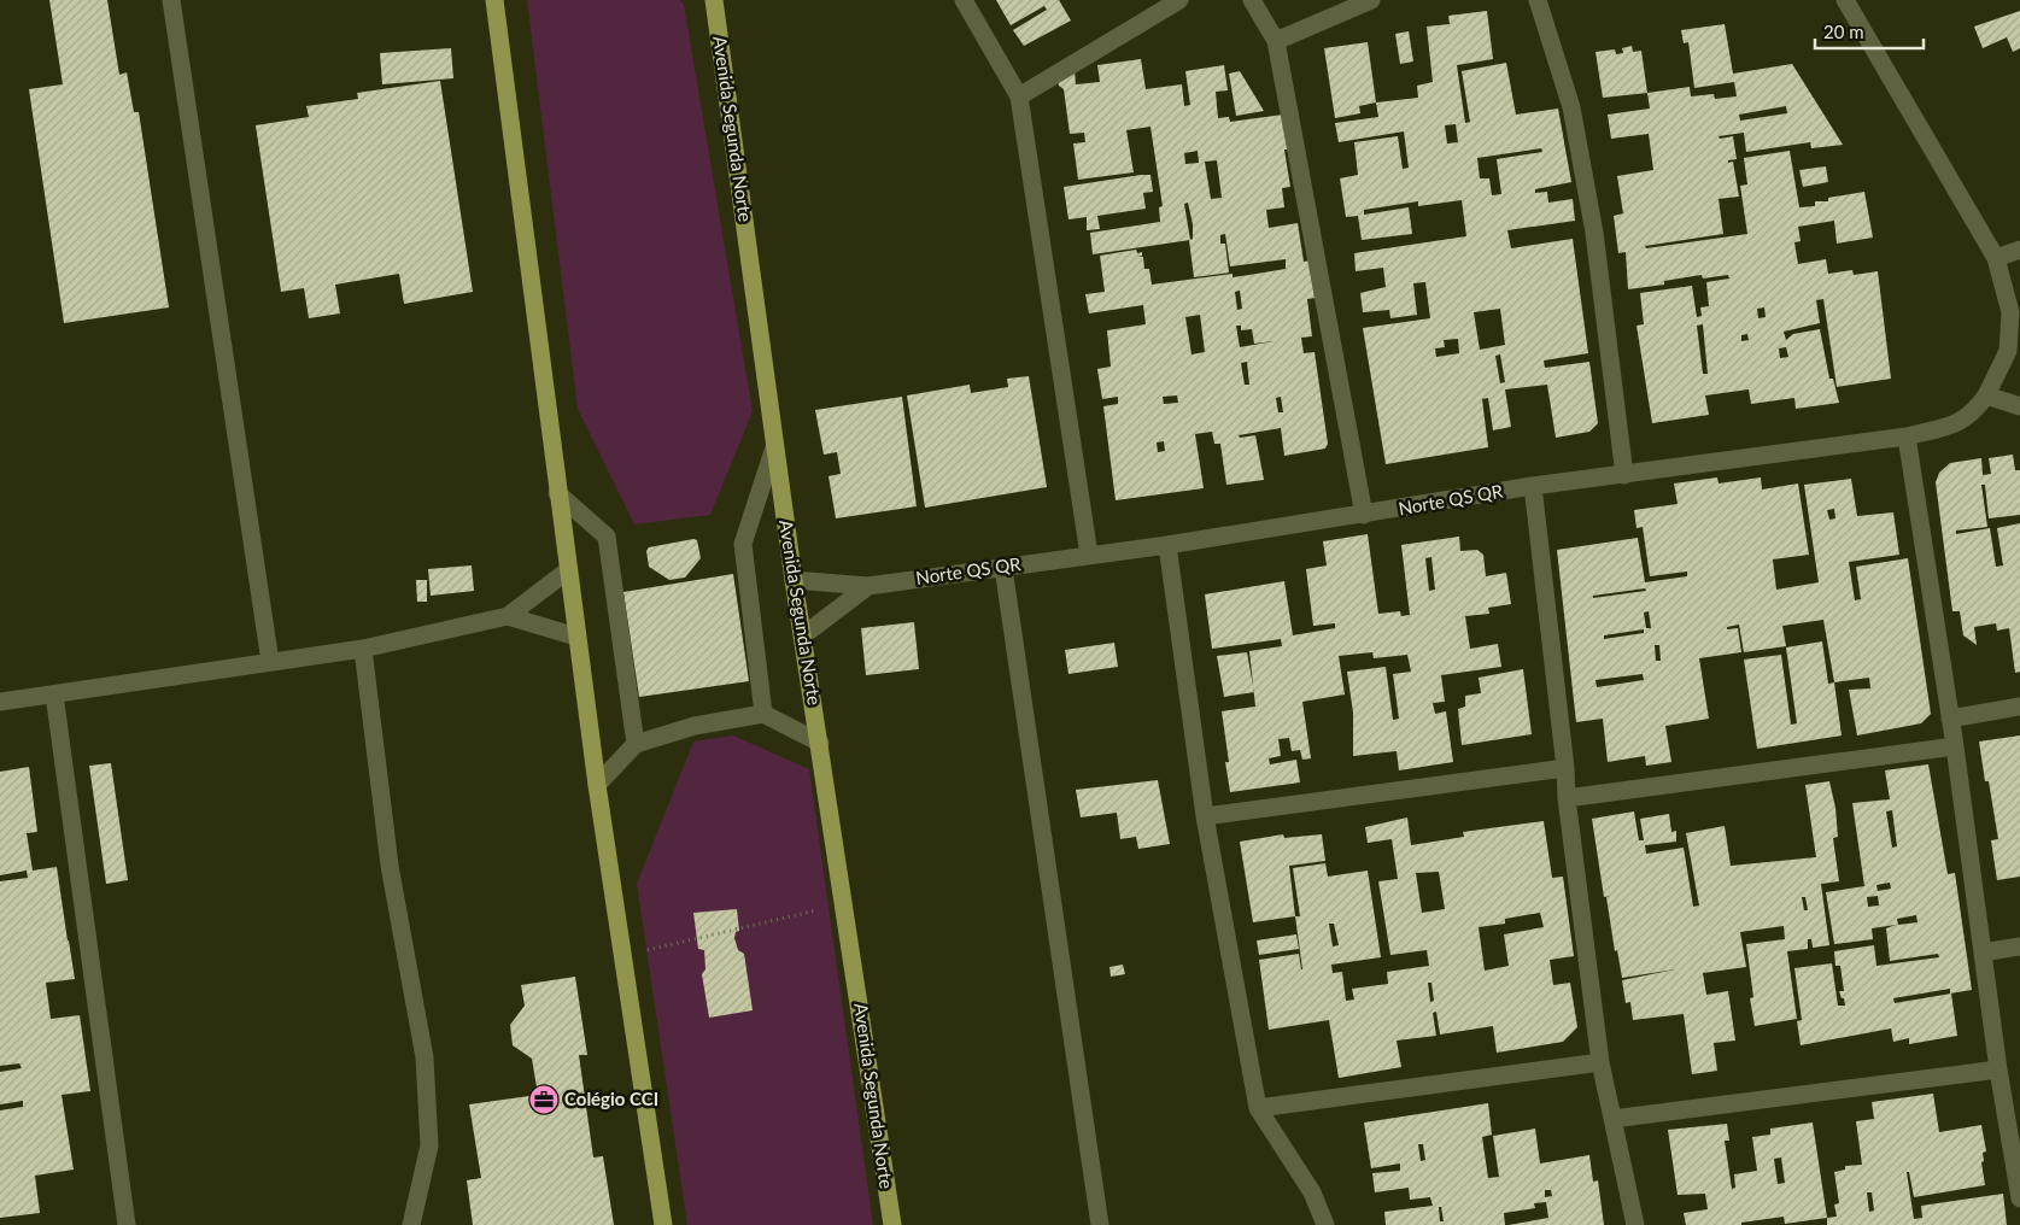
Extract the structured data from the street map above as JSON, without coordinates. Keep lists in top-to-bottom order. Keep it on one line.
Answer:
{"streets":{"main road":["Avenida Segunda Norte"],"street":["Norte QS QR"]},"crossings":[["Avenida Segunda Norte","Norte QS QR"]],"places":{"office":["Colégio CCI"]},"scale_bar":"20 m"}
